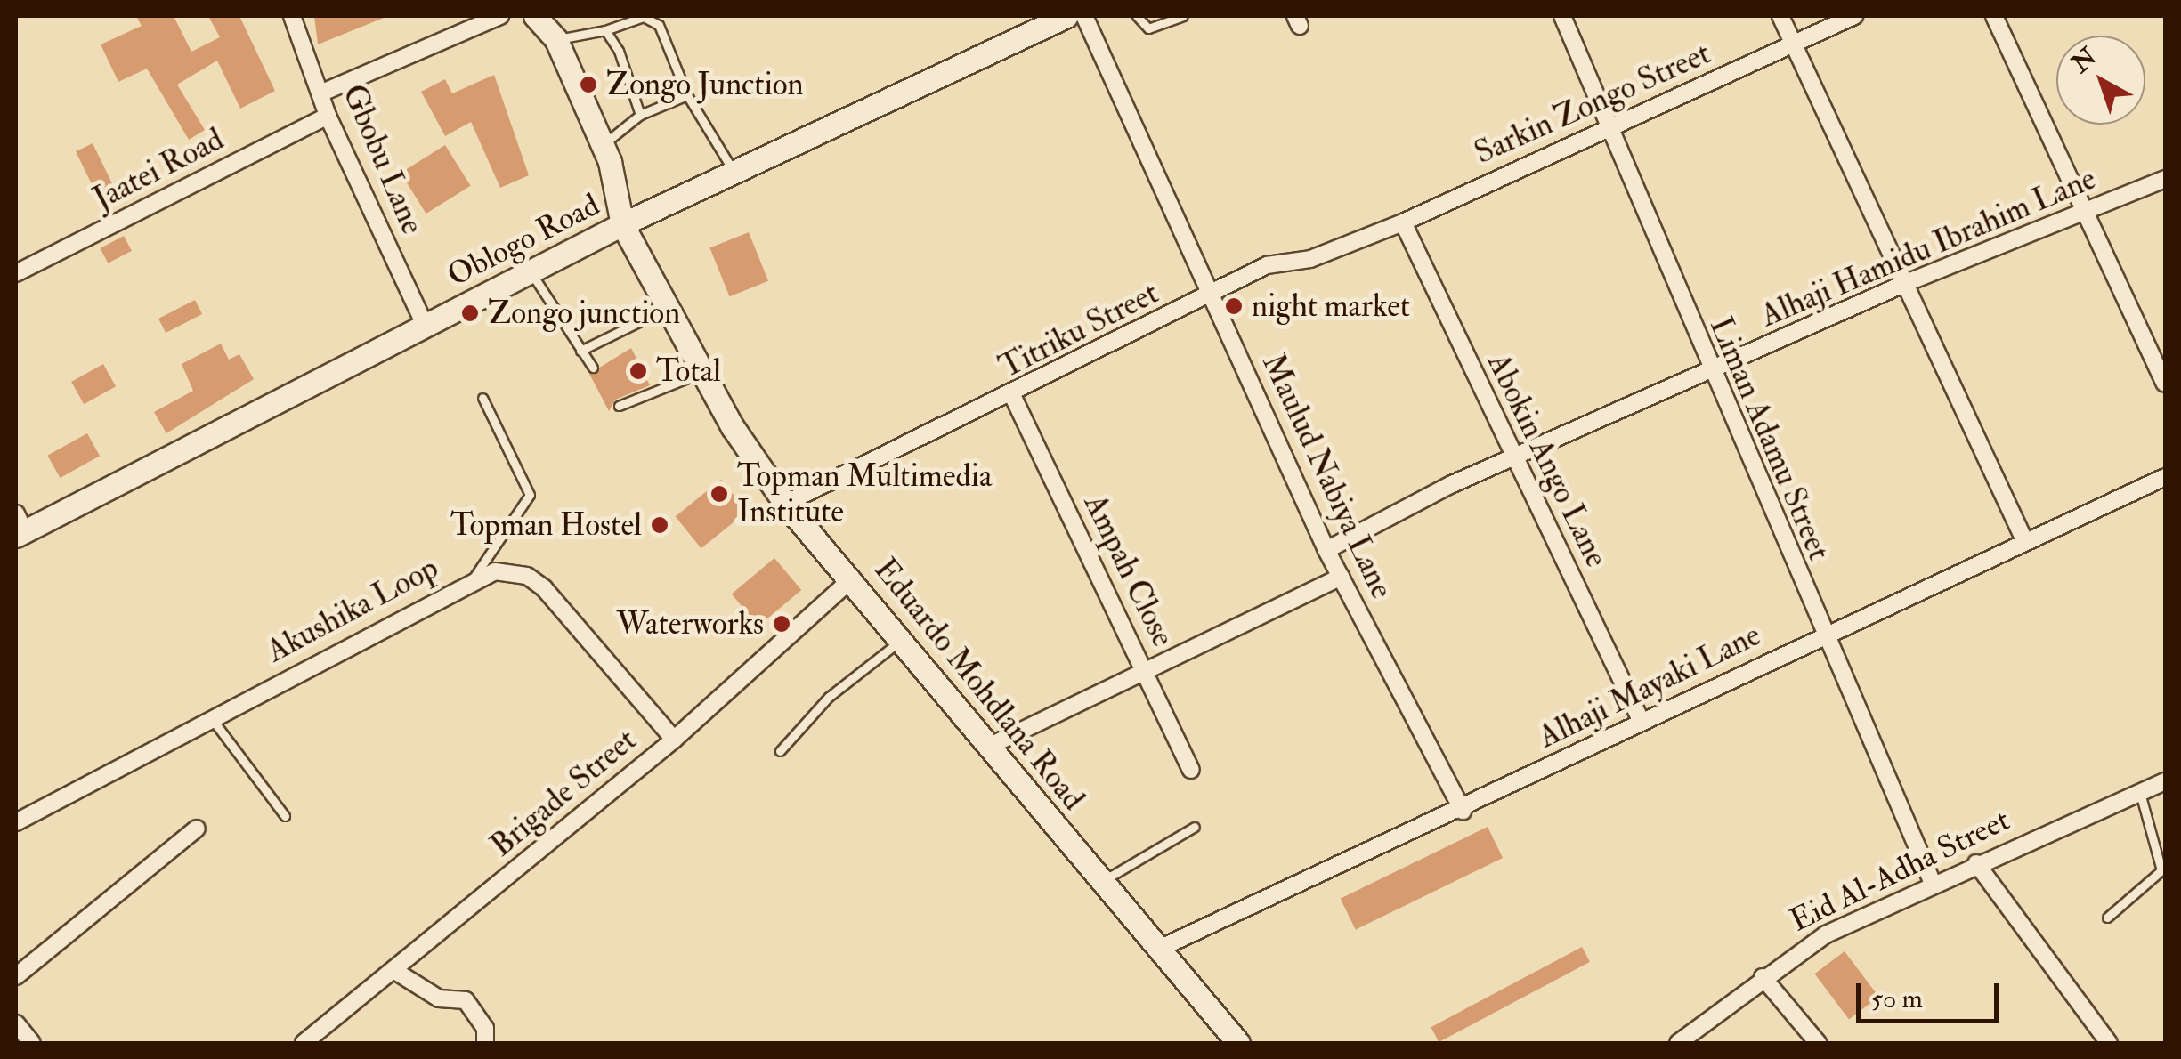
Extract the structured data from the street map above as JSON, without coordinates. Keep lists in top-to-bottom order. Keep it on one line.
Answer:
{"streets":{"main road":["Oblogo Road","Eduardo Mohdlana Road"],"street":["Sarkin Zongo Street","Gbobu Lane","Jaatei Road","Alhaji Hamidu Ibrahim Lane","Titriku Street","Liman Adamu Street","Abokin Ango Lane","Maulud Nabiya Lane","Ampah Close","Akushika Loop","Alhaji Mayaki Lane","Brigade Street","Eid Al-Adha Street"]},"crossings":[["Sarkin Zongo Street","Titriku Street"],["Sarkin Zongo Street","Liman Adamu Street"],["Sarkin Zongo Street","Abokin Ango Lane"],["Gbobu Lane","Jaatei Road"],["Gbobu Lane","Oblogo Road"],["Oblogo Road","Eduardo Mohdlana Road"],["Alhaji Hamidu Ibrahim Lane","Liman Adamu Street"],["Alhaji Hamidu Ibrahim Lane","Abokin Ango Lane"],["Alhaji Hamidu Ibrahim Lane","Maulud Nabiya Lane"],["Titriku Street","Abokin Ango Lane"],["Titriku Street","Maulud Nabiya Lane"],["Titriku Street","Ampah Close"],["Titriku Street","Eduardo Mohdlana Road"],["Liman Adamu Street","Alhaji Mayaki Lane"],["Liman Adamu Street","Eid Al-Adha Street"],["Abokin Ango Lane","Alhaji Mayaki Lane"],["Maulud Nabiya Lane","Alhaji Mayaki Lane"],["Akushika Loop","Brigade Street"],["Eduardo Mohdlana Road","Alhaji Mayaki Lane"],["Eduardo Mohdlana Road","Brigade Street"]],"places":["Zongo Junction","night market","Zongo junction","Total","Topman Multimedia Institute","Topman Hostel","Waterworks"],"scale_bar":"50 m","north":"top left"}
